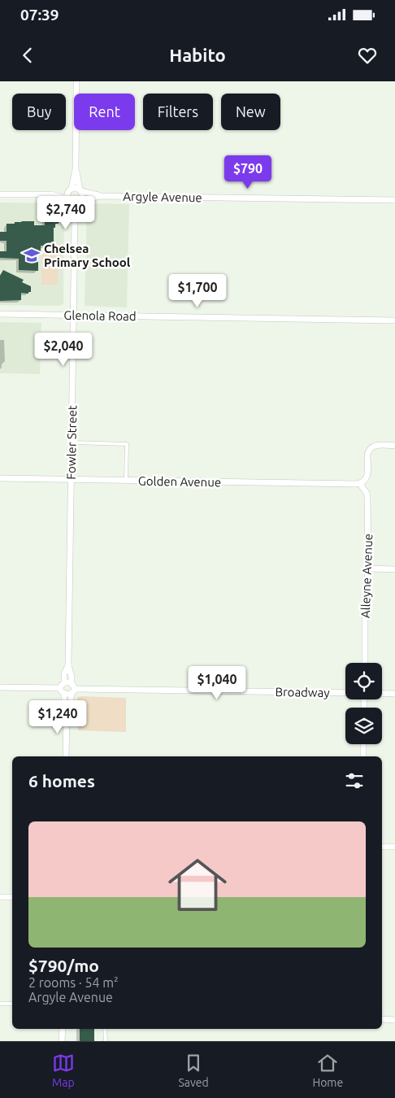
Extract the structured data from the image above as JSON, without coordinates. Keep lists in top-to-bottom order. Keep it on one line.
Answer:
{"streets":{"street":["Argyle Avenue","Glenola Road","Fowler Street","Golden Avenue","Alleyne Avenue","Broadway"]},"crossings":[["Argyle Avenue","Fowler Street"],["Glenola Road","Fowler Street"],["Fowler Street","Golden Avenue"],["Fowler Street","Broadway"],["Golden Avenue","Alleyne Avenue"]],"places":{"school or university":["Chelsea Primary School"]},"page":{"status":"07:39","header":"Habito","chip":["Buy","Rent","Filters","New"],"price":["$790","$2,740","$1,700","$2,040","$1,040","$1,240"],"heading":"6 homes","list":[{"name":"$790/mo","note":"2 rooms · 54 m² · Argyle Avenue"}],"tabs":["Map","Saved","Home"]}}
